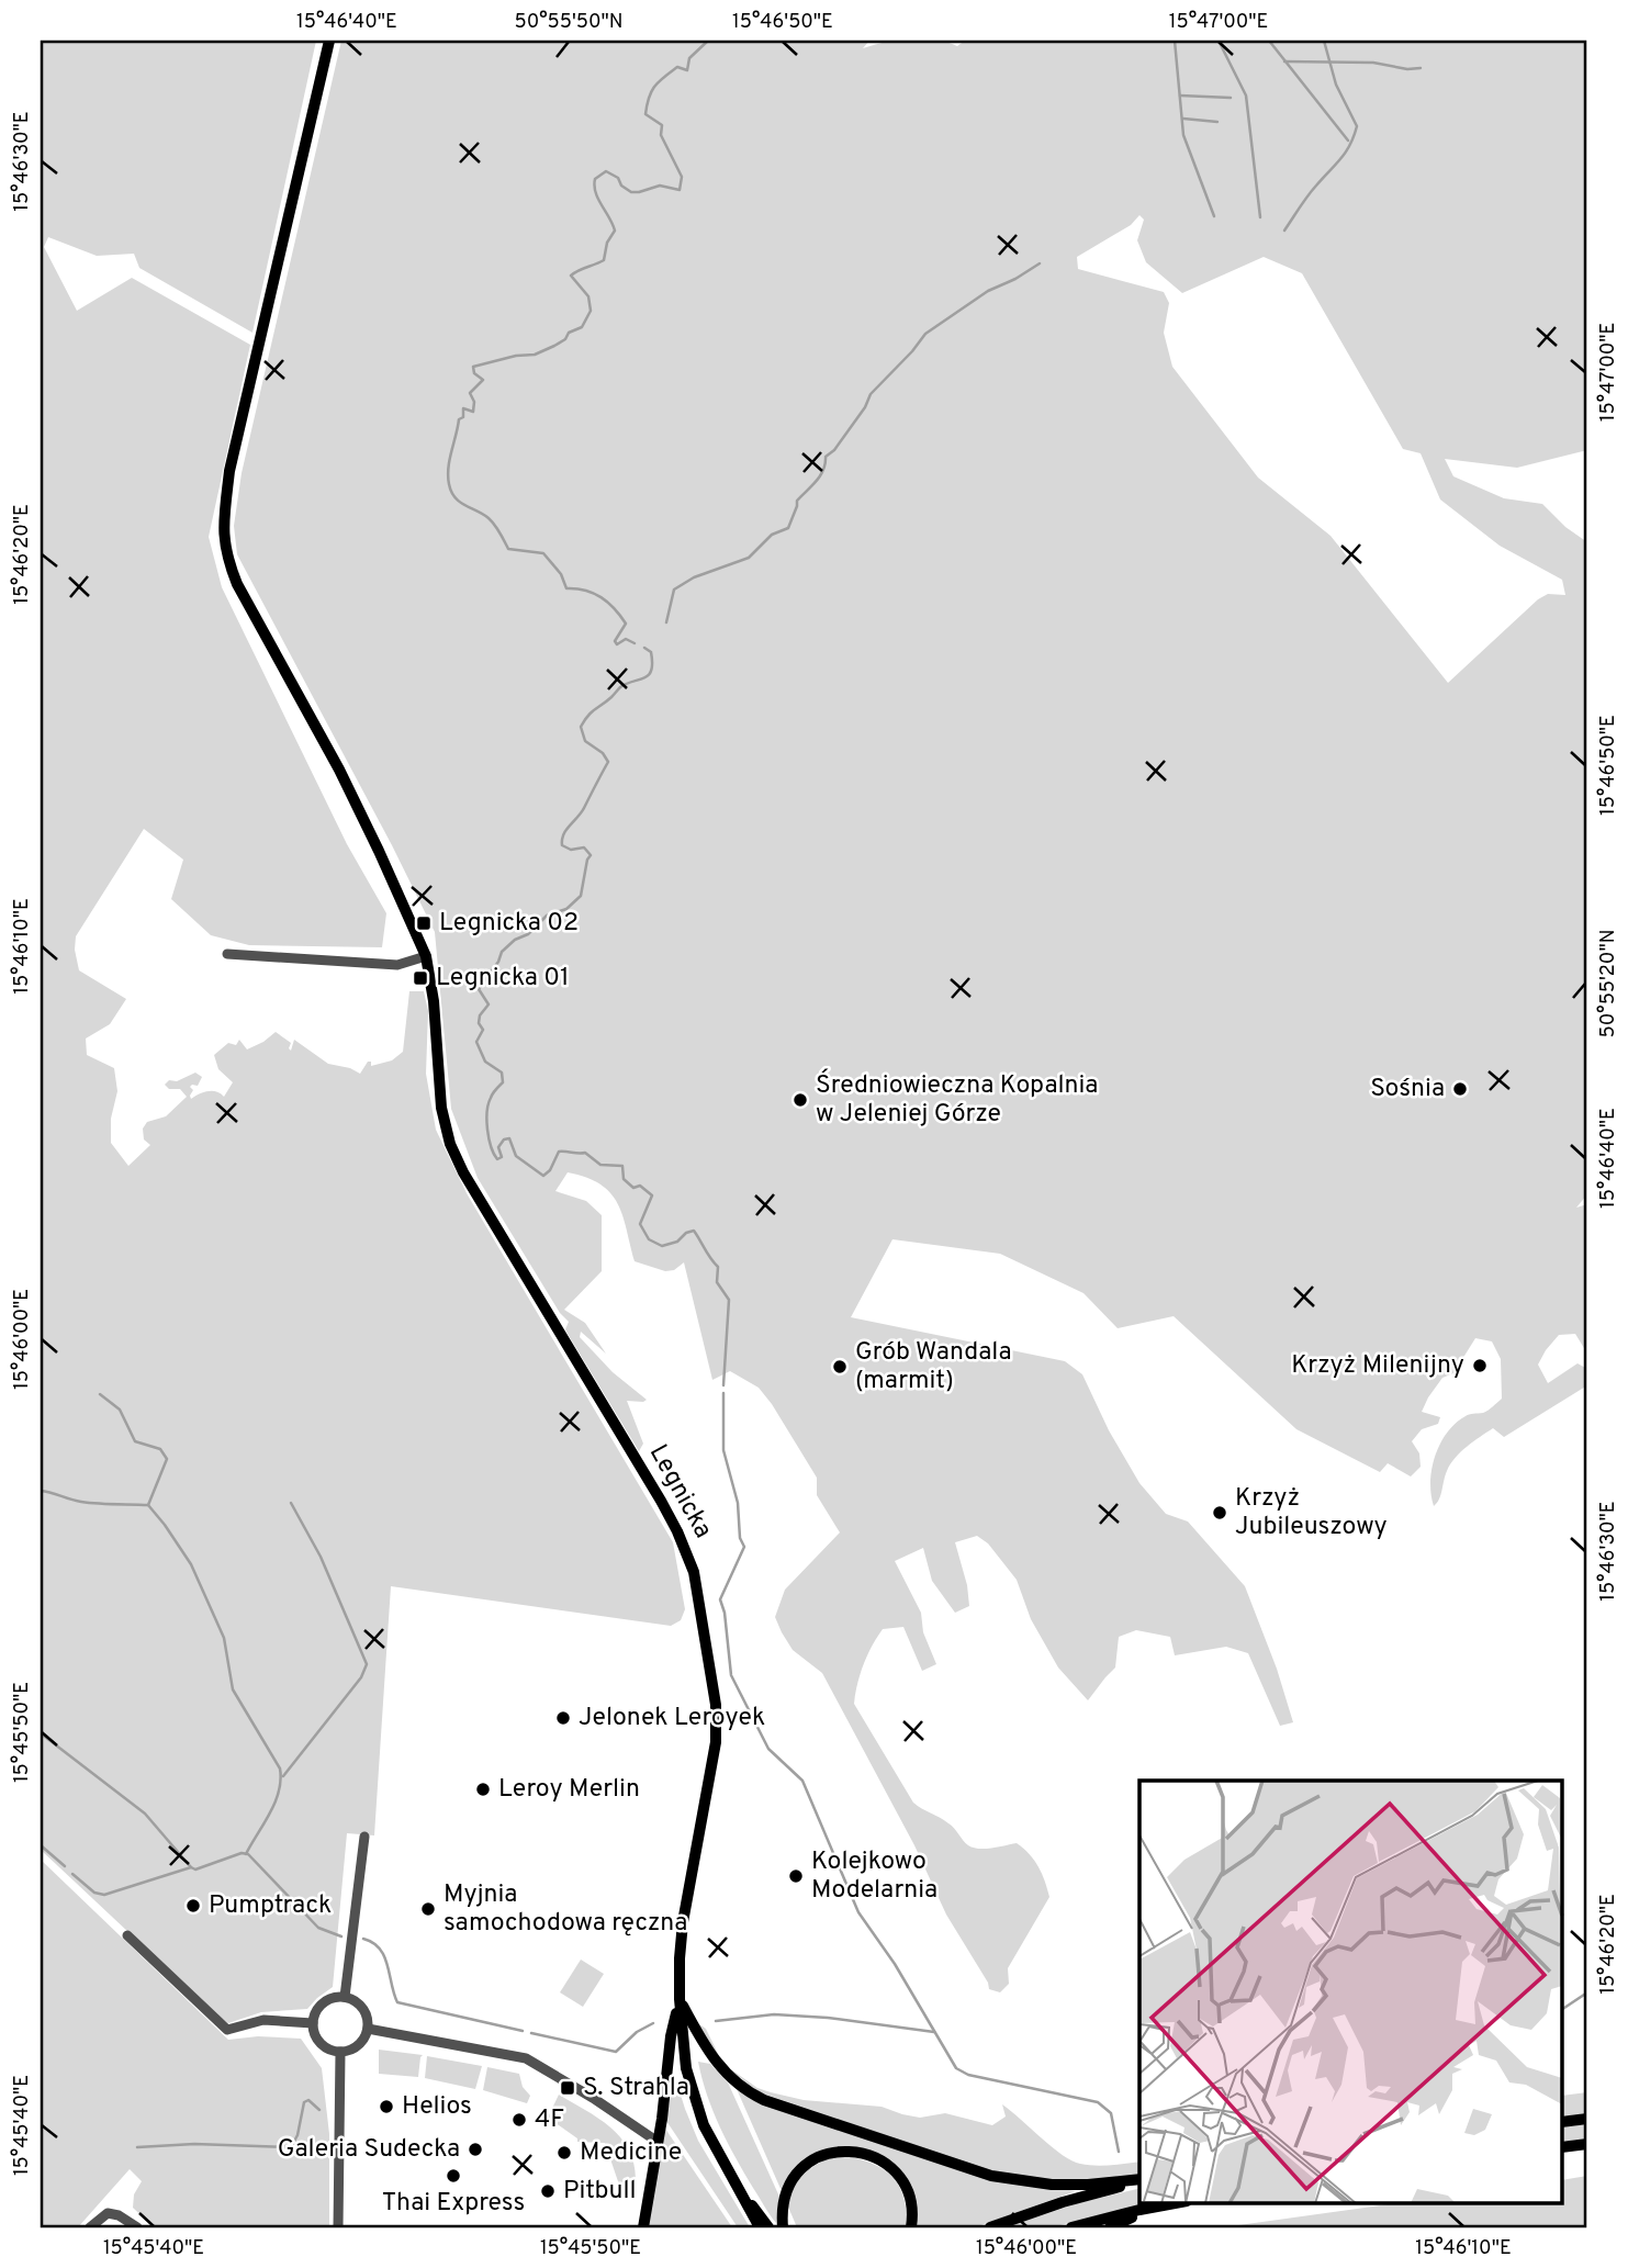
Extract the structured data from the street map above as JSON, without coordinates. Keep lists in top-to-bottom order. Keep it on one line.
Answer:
{"streets":{"main road":["Legnicka"]},"places":{"transit":["Legnicka 02","Legnicka 01","S. Strahla"],"other":["Sośnia","Średniowieczna Kopalnia w Jeleniej Górze","Krzyż Milenijny","Grób Wandala (marmit)","Krzyż Jubileuszowy","Jelonek Leroyek","Leroy Merlin","Kolejkowo Modelarnia","Pumptrack","Myjnia samochodowa ręczna","Helios","4F","Galeria Sudecka","Medicine","Thai Express","Pitbull"]},"coordinates":["15°46'40\"E","50°55'50\"N","15°46'50\"E","15°47'00\"E","15°46'30\"E","15°46'20\"E","15°46'10\"E","50°55'20\"N","15°46'00\"E","15°45'50\"E","15°45'40\"E"]}
